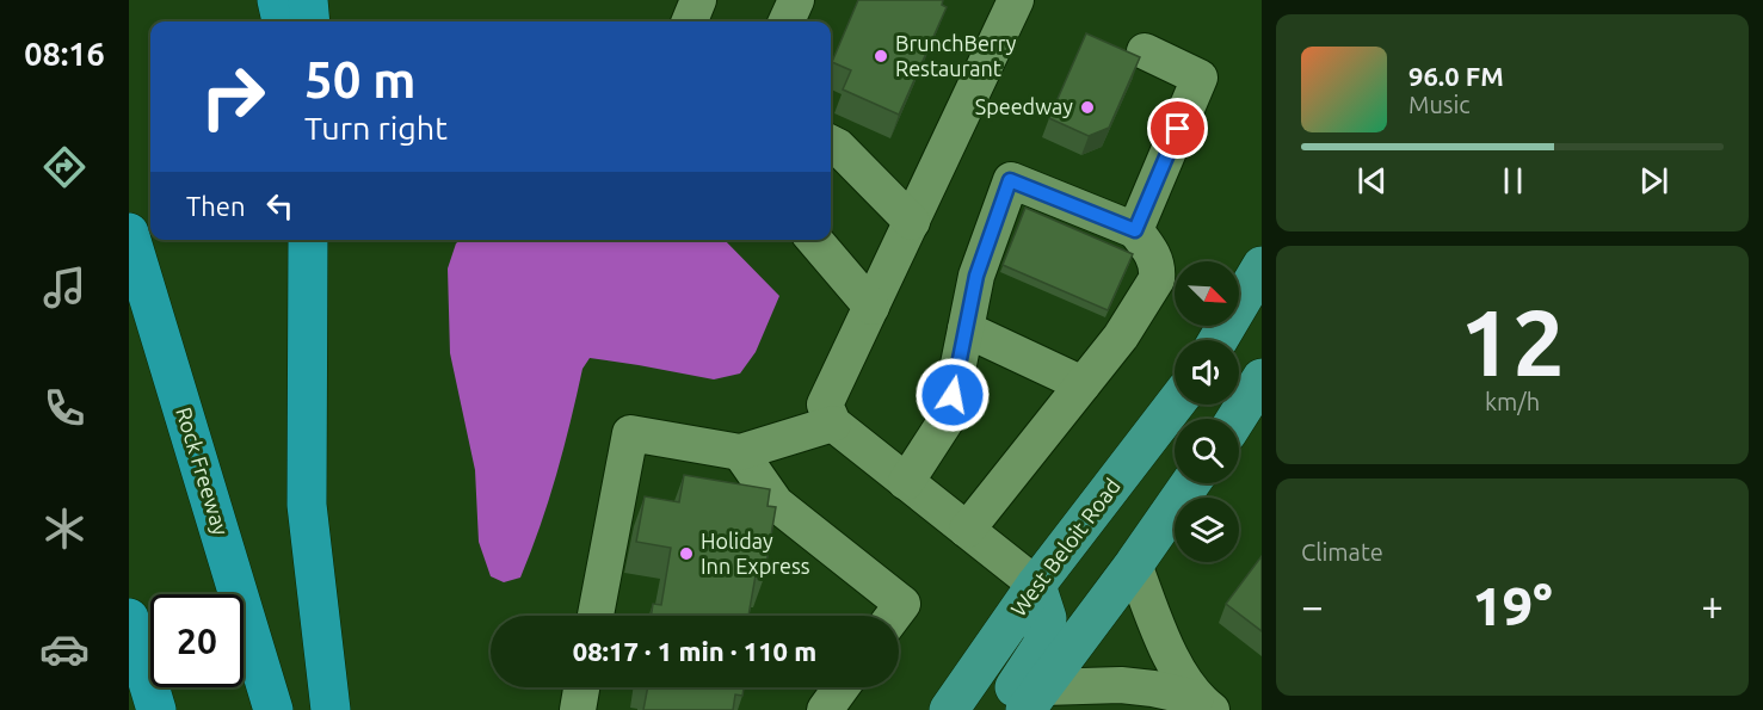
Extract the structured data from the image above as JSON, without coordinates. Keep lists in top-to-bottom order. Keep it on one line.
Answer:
{"streets":{"highway":["Rock Freeway"],"main road":["West Beloit Road"]},"places":["BrunchBerry Restaurant","Speedway","Holiday Inn Express"],"north":"bottom right","page":{"tabs":"08:16","turn":["50 m","Turn right"],"song":["96.0 FM","Music"],"then":"Then","tile":[["12","km/h"],"Climate"],"heat":["−","19°","+"],"limit":"20","trip":"08:17 · 1 min · 110 m"}}
